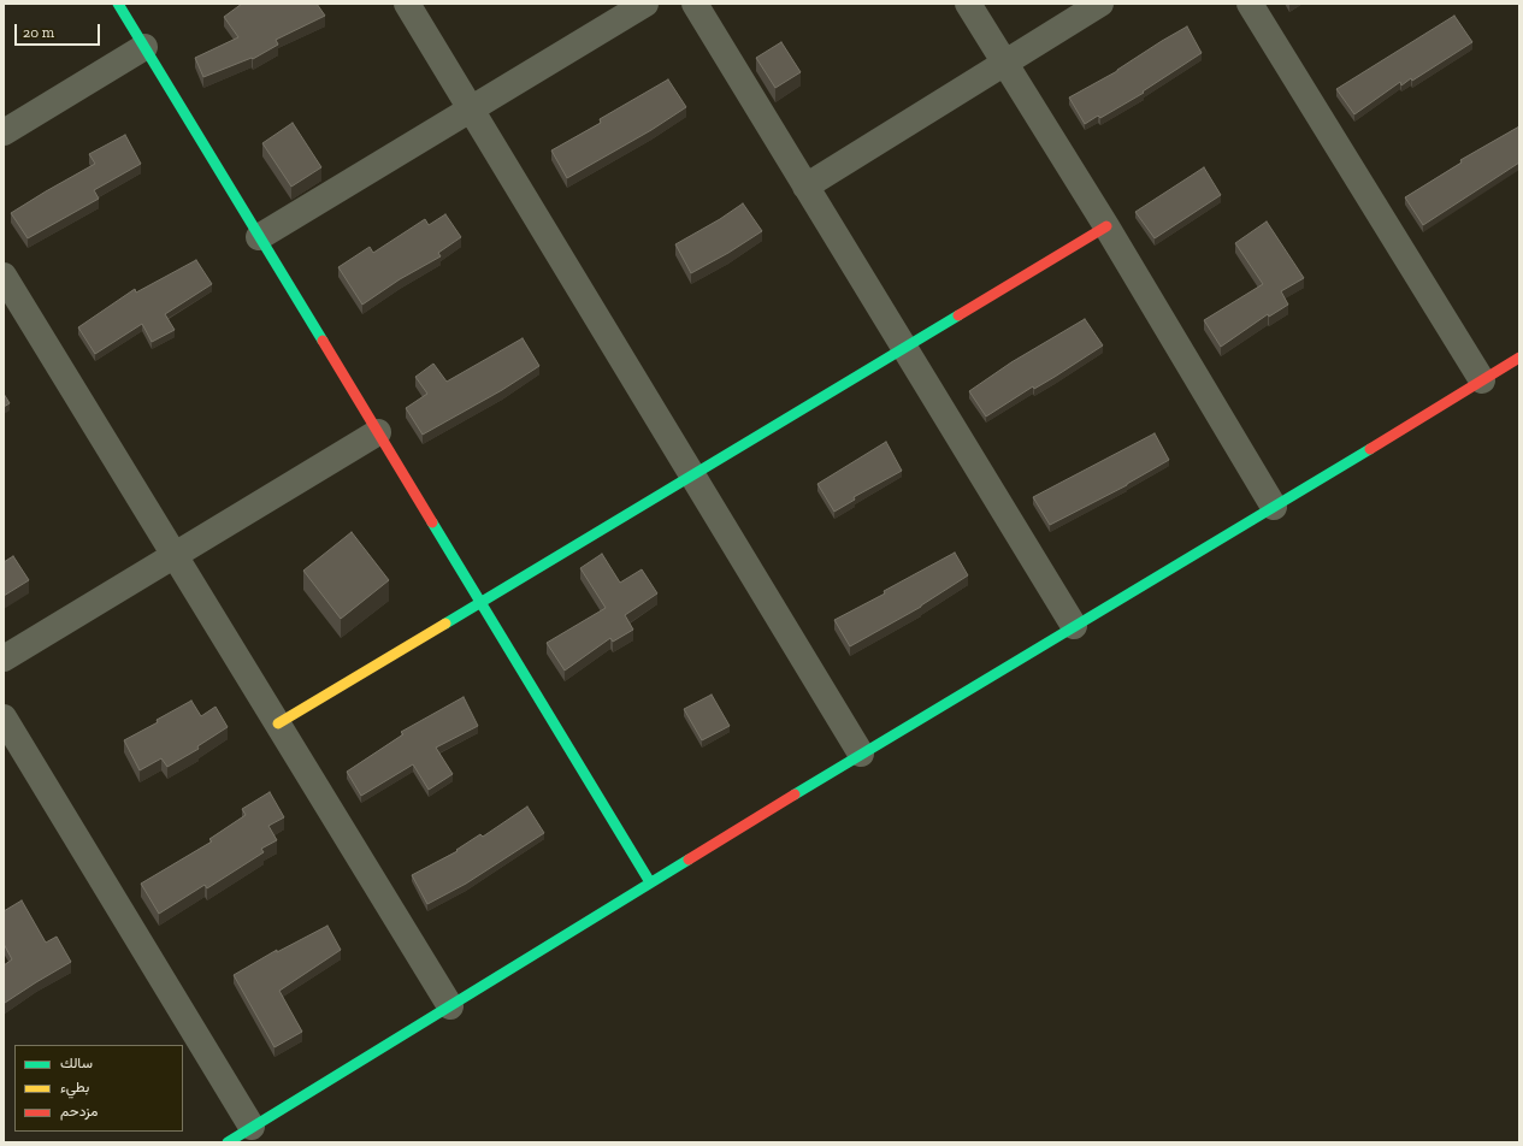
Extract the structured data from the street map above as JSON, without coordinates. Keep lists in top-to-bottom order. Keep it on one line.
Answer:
{"legend":["سالك","بطيء","مزدحم"],"scale_bar":"20 m"}
